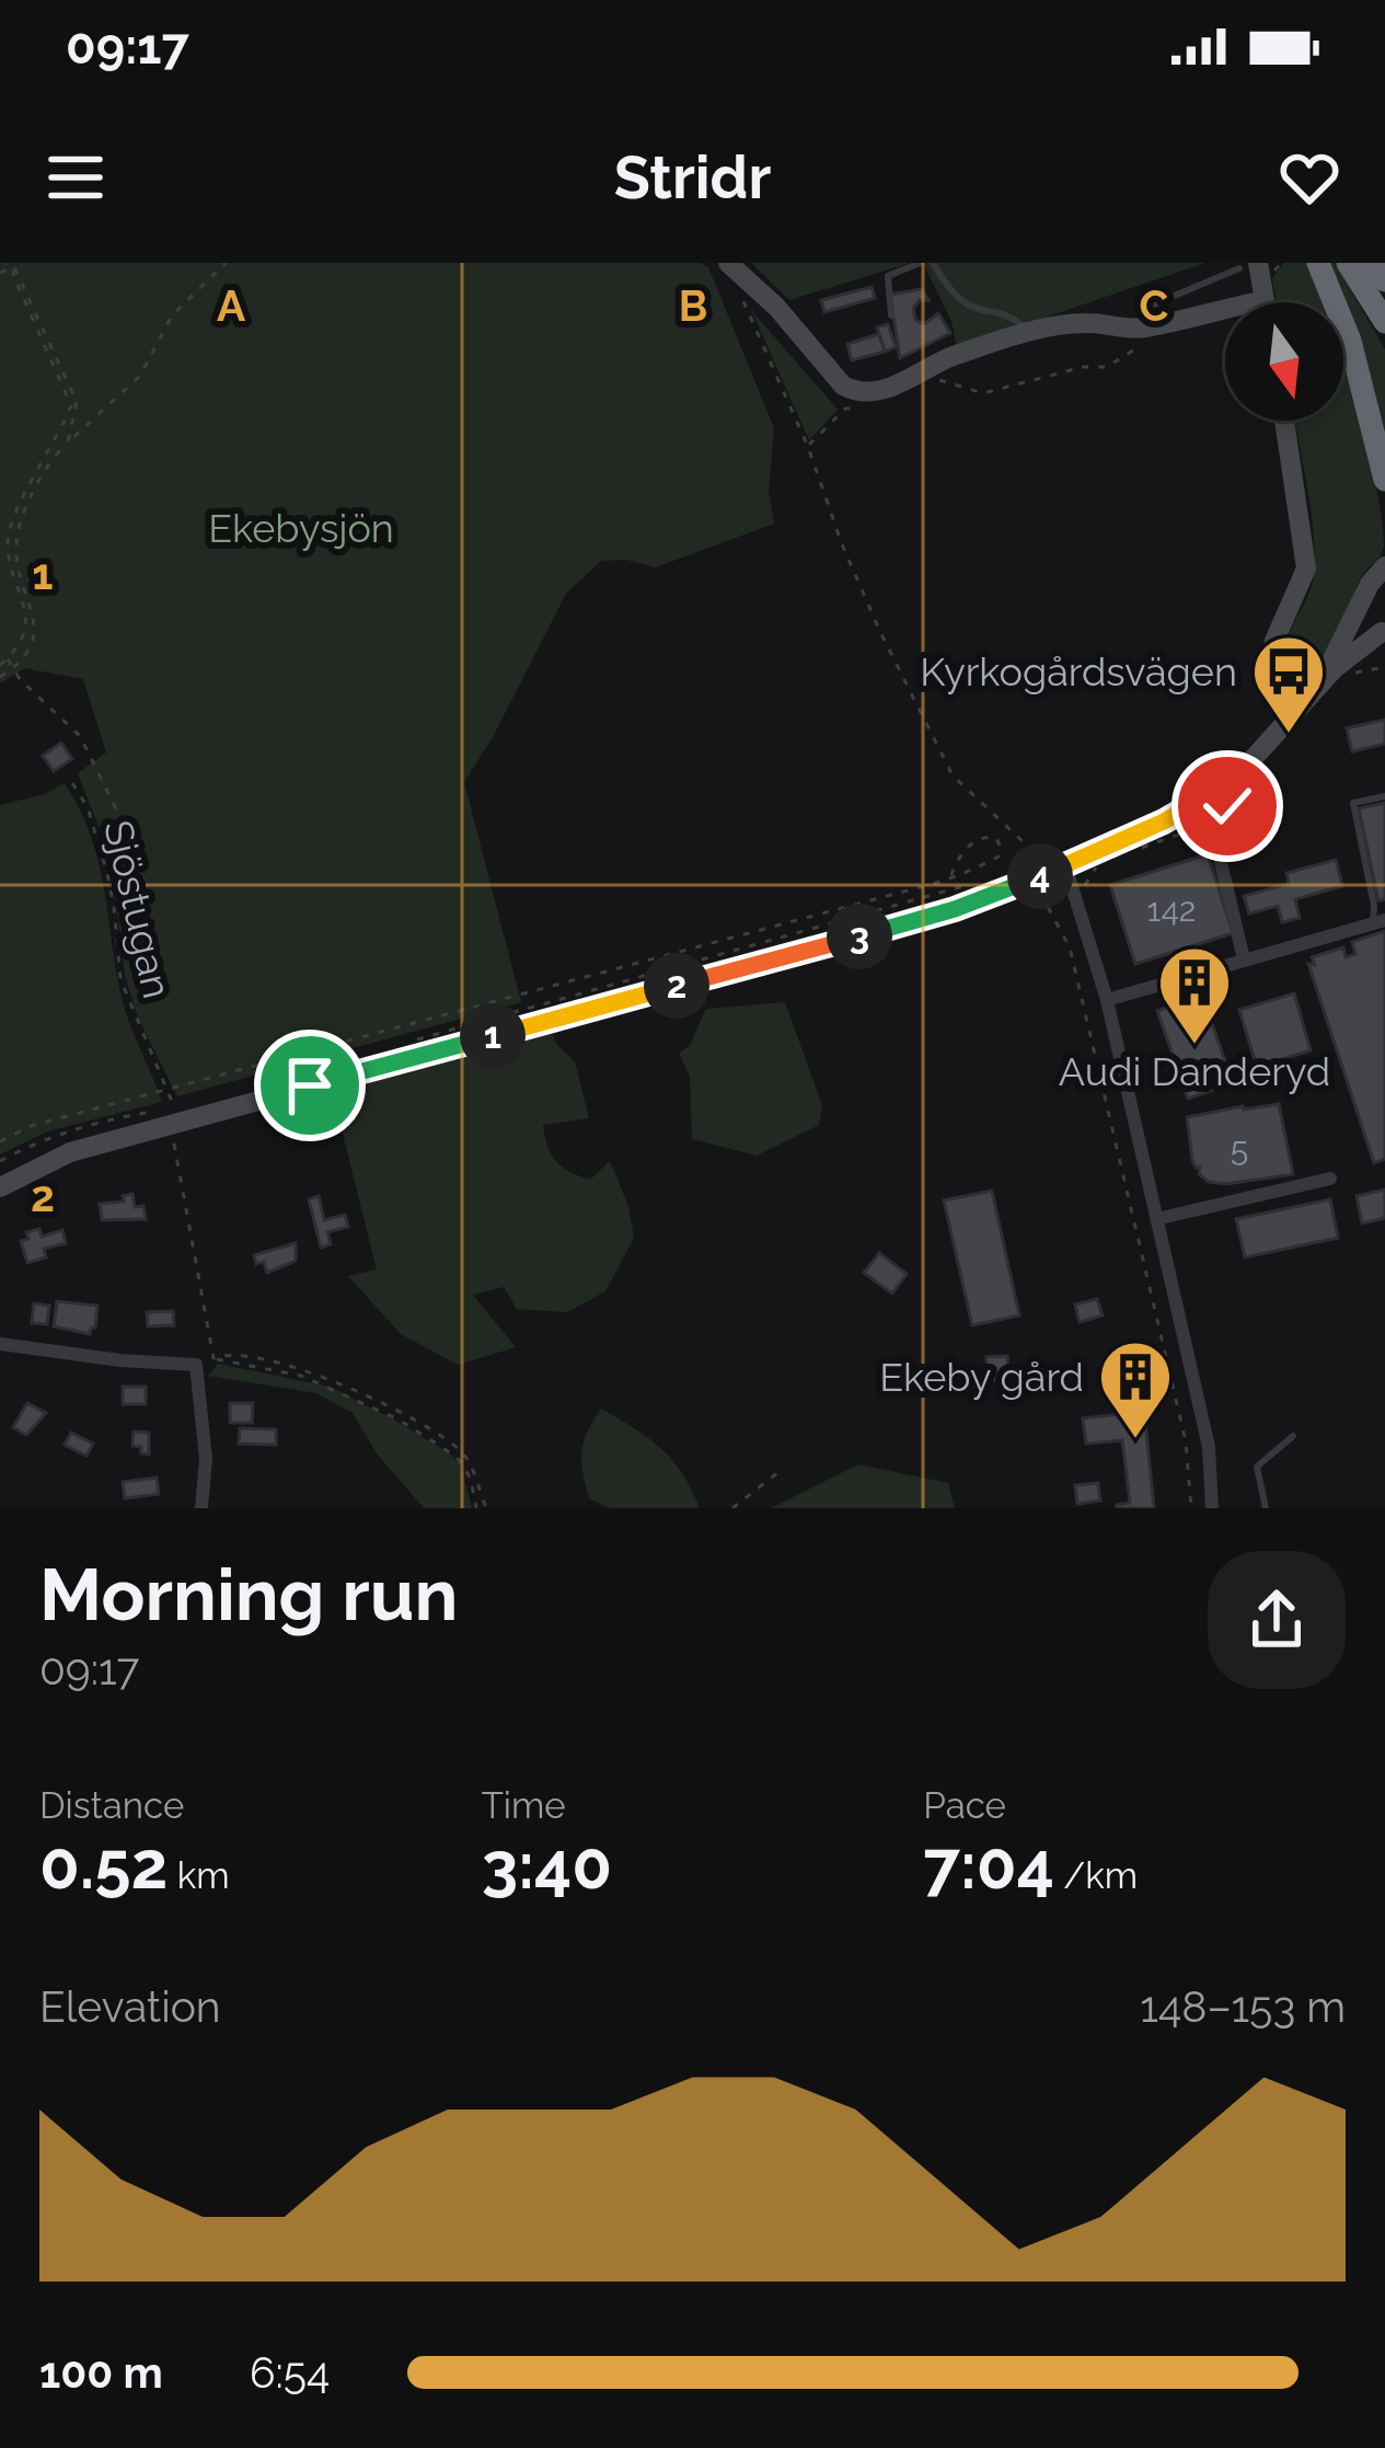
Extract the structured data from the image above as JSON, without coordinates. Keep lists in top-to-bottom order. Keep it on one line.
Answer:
{"streets":{"path":["Sjöstugan"]},"parks":["Ekebysjön"],"places":{"bus stop":["Kyrkogårdsvägen"],"building":["Audi Danderyd","Ekeby gård"]},"house_numbers":["142","5"],"north":"bottom","page":{"status":"09:17","header":"Stridr","pins":["4","3","2","1"],"heading":["Morning run","09:17"],"stats":[["Distance","0.52 km"],["Time","3:40"],["Pace","7:04 /km"]],"chart":["Elevation","148–153 m"],"list":[{"name":"100 m","note":"6:54"}]},"grid":{"columns":["A","B","C"],"rows":["1","2"]}}
